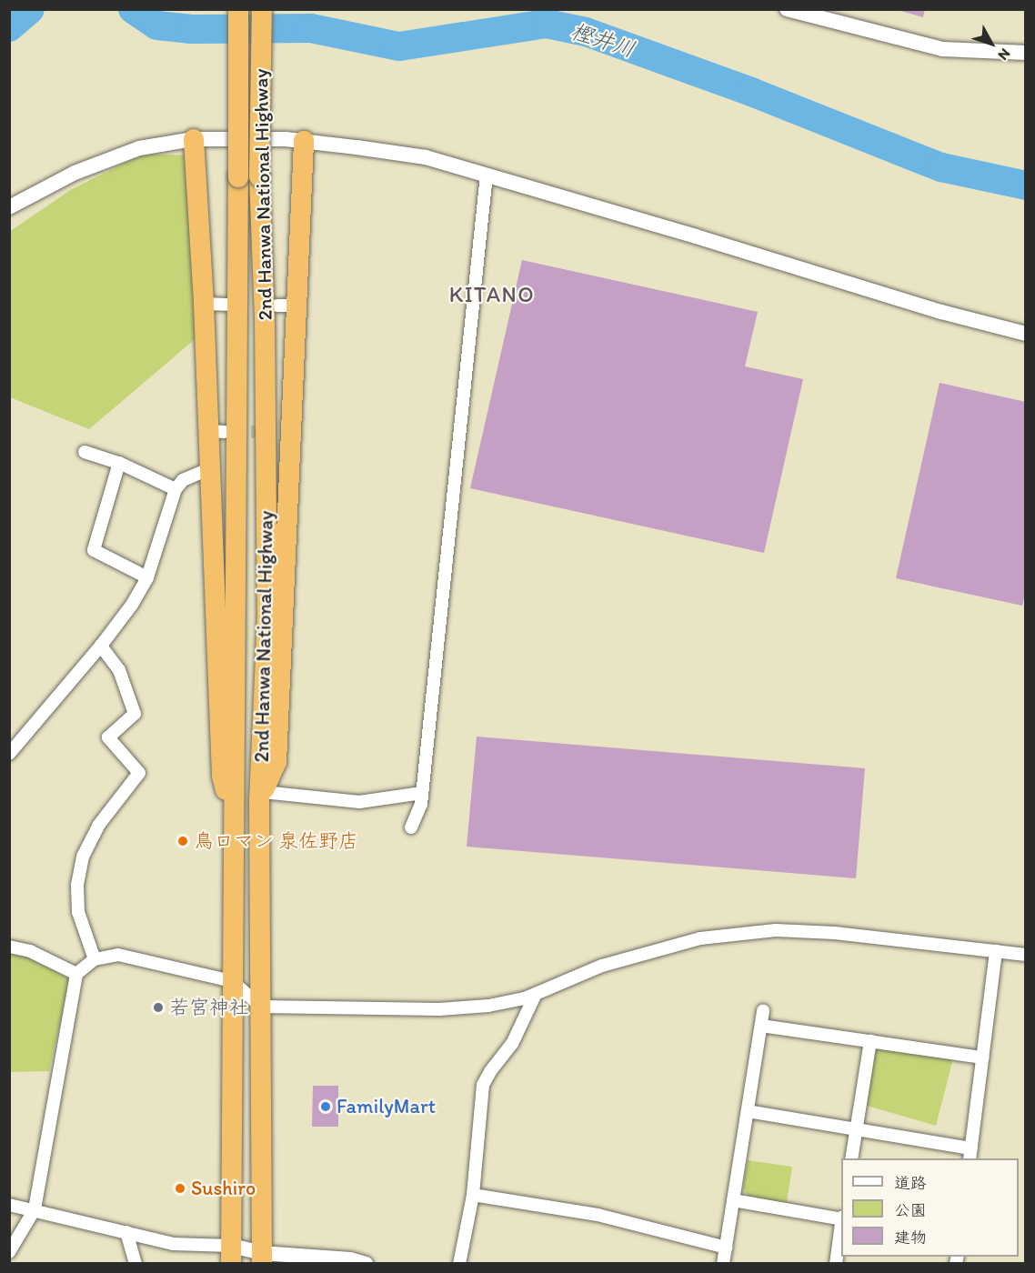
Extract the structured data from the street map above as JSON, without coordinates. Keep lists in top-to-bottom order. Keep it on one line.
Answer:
{"streets":{"highway":["2nd Hanwa National Highway"]},"districts":["KITANO"],"water":["樫井川"],"places":["鳥ロマン 泉佐野店","若宮神社","FamilyMart","Sushiro"],"legend":["道路","公園","建物"],"north":"bottom right"}
